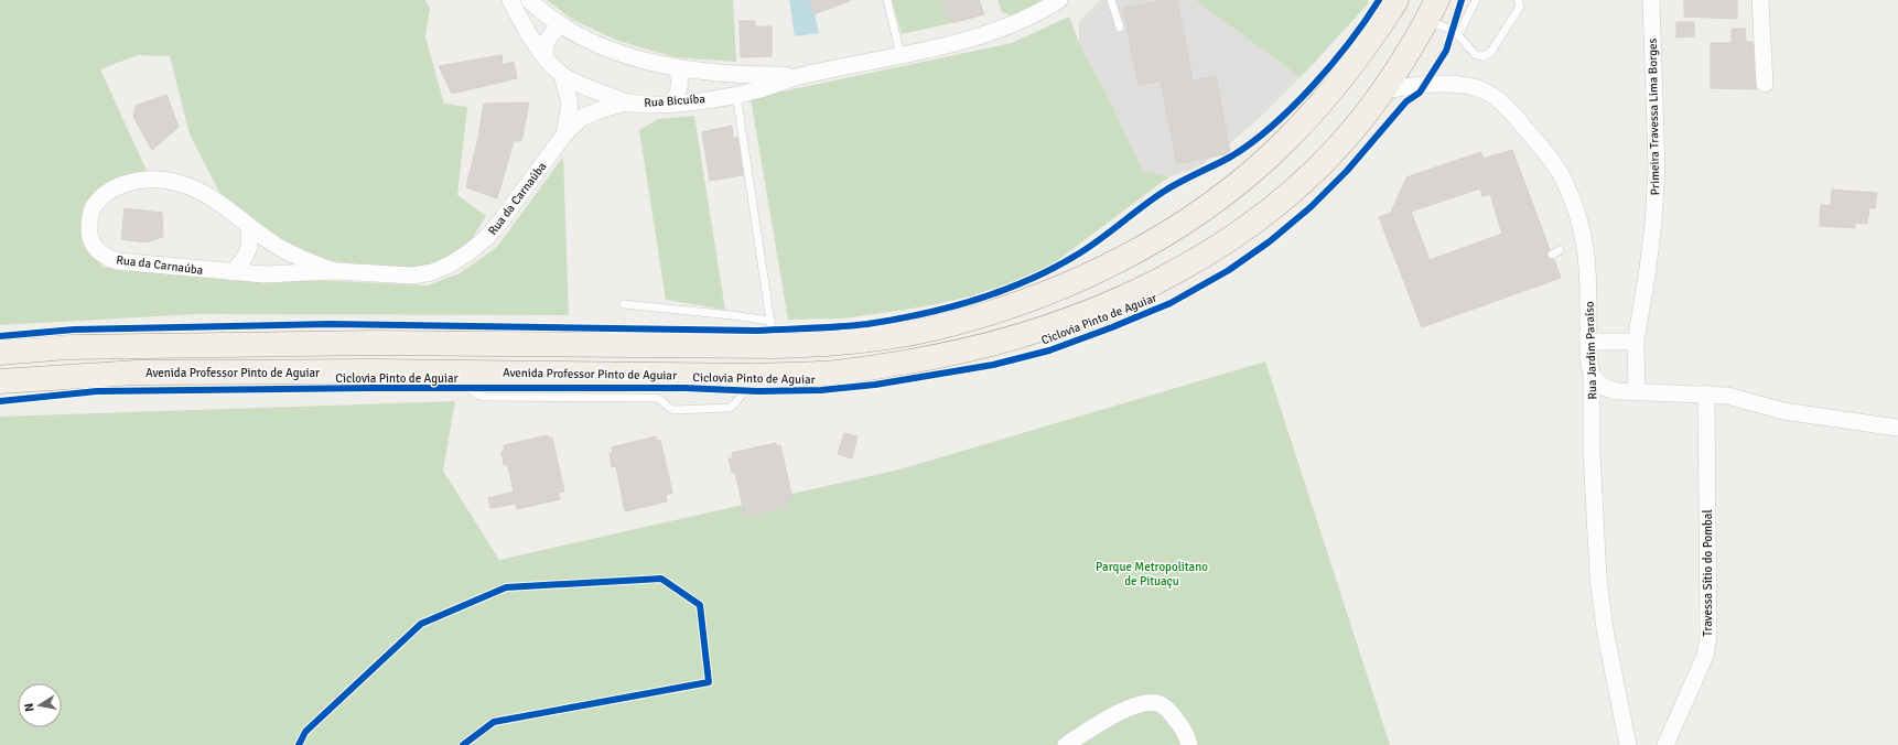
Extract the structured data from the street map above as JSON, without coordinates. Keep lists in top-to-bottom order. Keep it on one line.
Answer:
{"streets":{"main road":["Avenida Professor Pinto de Aguiar"],"street":["Rua Bicuíba","Primeira Travessa Lima Borges","Rua da Carnaúba","Rua Jardim Paraíso","Travessa Sítio do Pombal"],"cycle path":["Ciclovia Pinto de Aguiar"]},"crossings":[["Rua Bicuíba","Rua da Carnaúba"],["Rua Jardim Paraíso","Avenida Professor Pinto de Aguiar"]],"parks":["Parque Metropolitano de Pituaçu"],"north":"left"}
